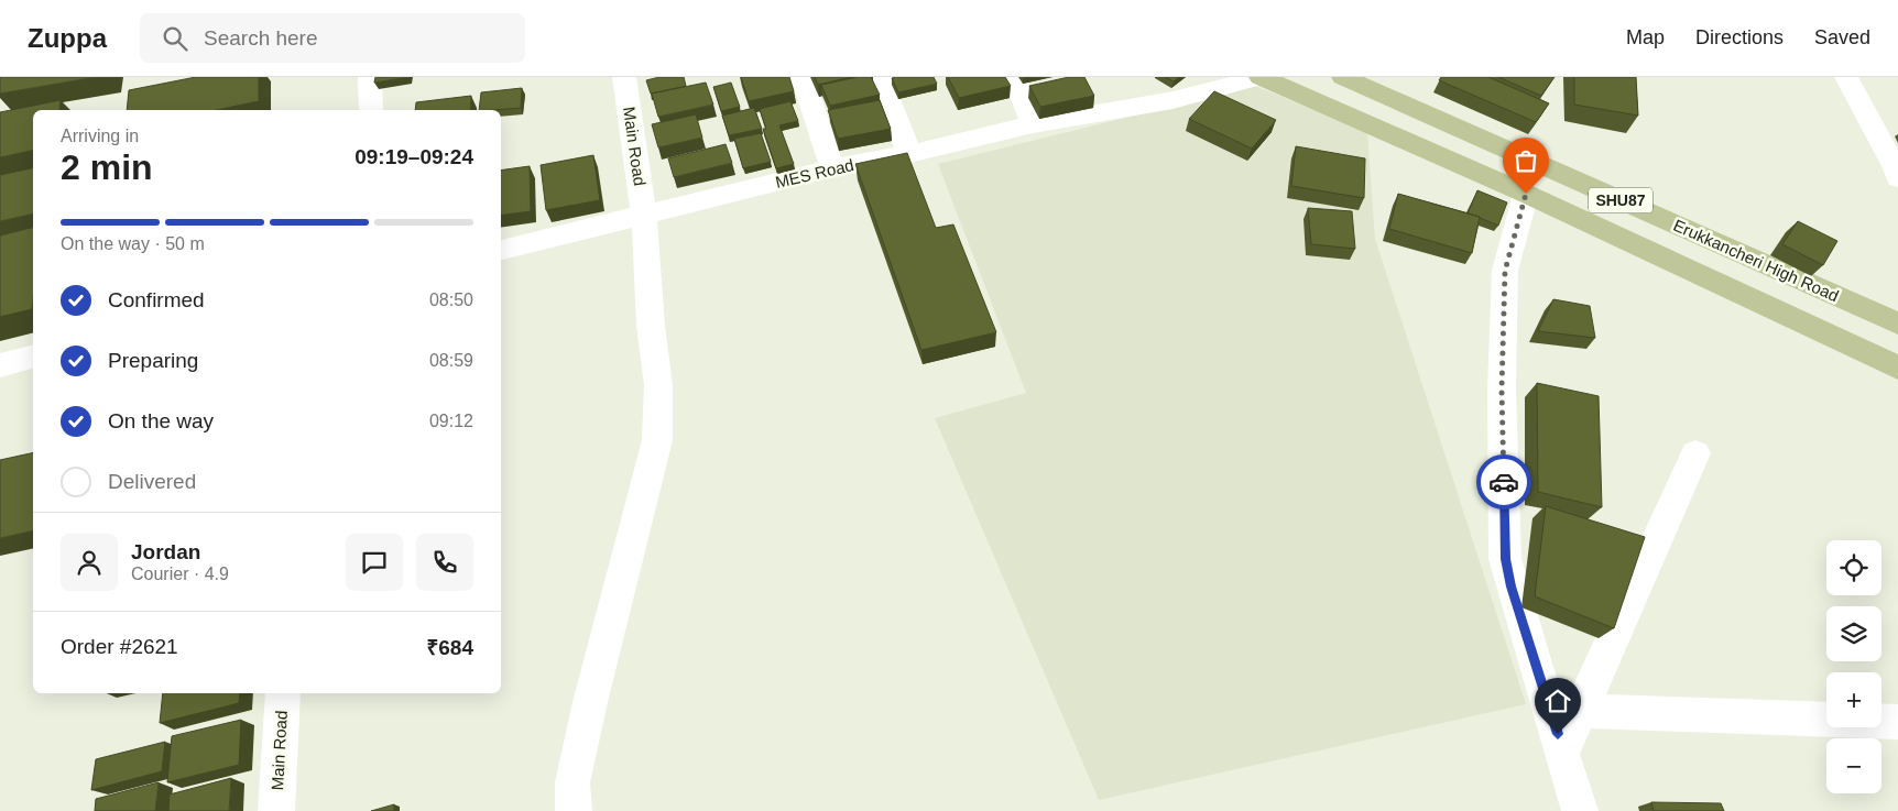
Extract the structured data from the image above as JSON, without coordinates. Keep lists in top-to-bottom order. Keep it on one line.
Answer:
{"streets":{"main road":["SHU87","Erukkancheri High Road"],"street":["Main Road","MES Road"]},"crossings":[["Main Road","MES Road"],["MES Road","SHU87"]],"page":{"header":"Zuppa","search":"Search here","nav":["Map","Directions","Saved"],"heading":["2 min","Arriving in","09:19–09:24"],"panel":["Jordan","Courier · 4.9","Order #2621","₹684"],"bar":"On the way · 50 m","list":[["Confirmed","08:50"],["Preparing","08:59"],["On the way","09:12"],"Delivered"],"map_buttons":["+","−"]}}
